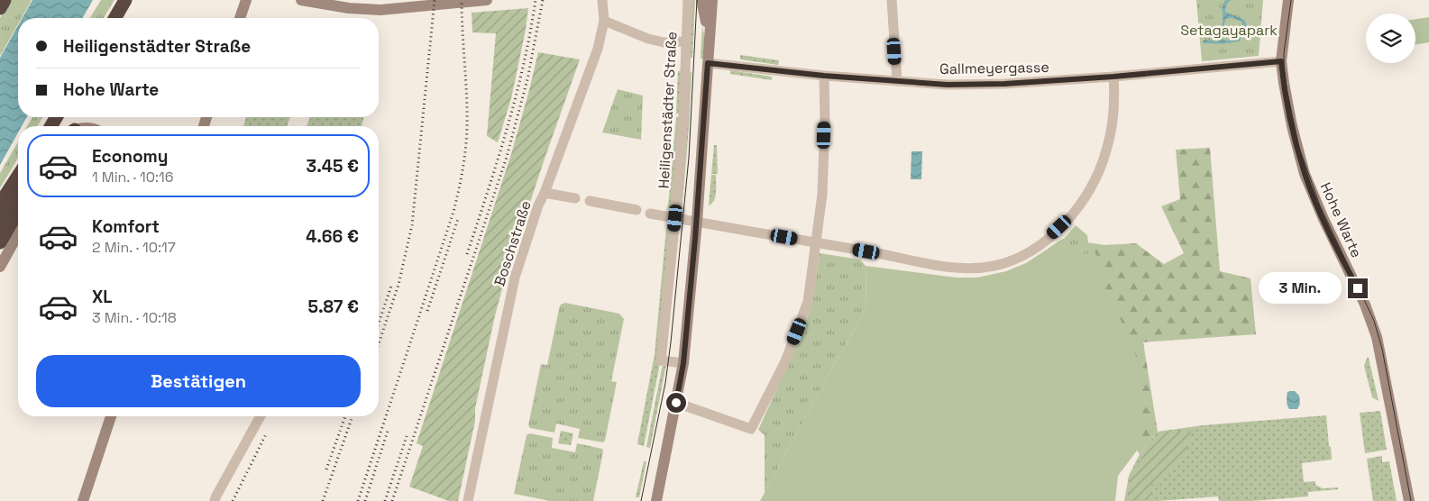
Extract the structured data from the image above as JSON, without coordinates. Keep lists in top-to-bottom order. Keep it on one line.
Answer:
{"streets":{"main road":["Hohe Warte"],"street":["Gallmeyergasse","Heiligenstädter Straße","Boschstraße"]},"crossings":[["Gallmeyergasse","Hohe Warte"]],"parks":["Setagayapark"],"page":{"banner":["Heiligenstädter Straße","Hohe Warte"],"list":[{"name":"Economy","note":"1 Min. · 10:16","value":"3.45 €"},{"name":"Komfort","note":"2 Min. · 10:17","value":"4.66 €"},{"name":"XL","note":"3 Min. · 10:18","value":"5.87 €"}],"bubble":"3 Min.","buttons":"Bestätigen"}}
